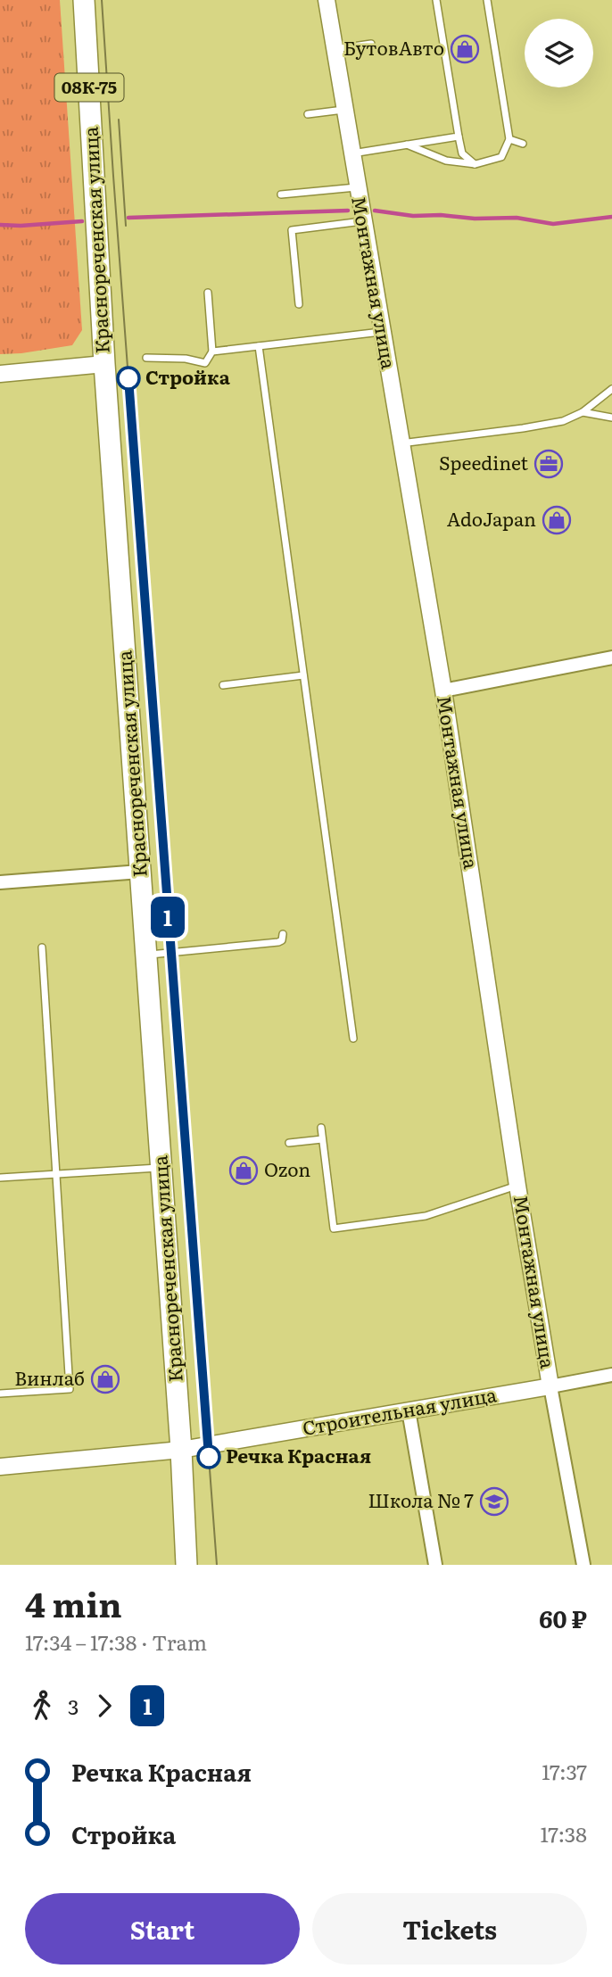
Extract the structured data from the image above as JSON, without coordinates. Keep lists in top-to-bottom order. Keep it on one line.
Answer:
{"streets":{"main road":["08К-75","Краснореченская улица"],"street":["Монтажная улица","Строительная улица"]},"crossings":[["Краснореченская улица","Строительная улица"],["Монтажная улица","Строительная улица"]],"places":{"shop":["БутовАвто","AdoJapan","Ozon","Винлаб"],"other":["Стройка","Речка Красная"],"office":["Speedinet"],"school or university":["Школа № 7"]},"lines":["tram line 1"],"page":{"on_map":"1","heading":["4 min","17:34 – 17:38 · Tram","60 ₽"],"legs":["3","1"],"list":[{"name":"Речка Красная","value":"17:37"},{"name":"Стройка","value":"17:38"}],"buttons":["Start","Tickets"]}}
